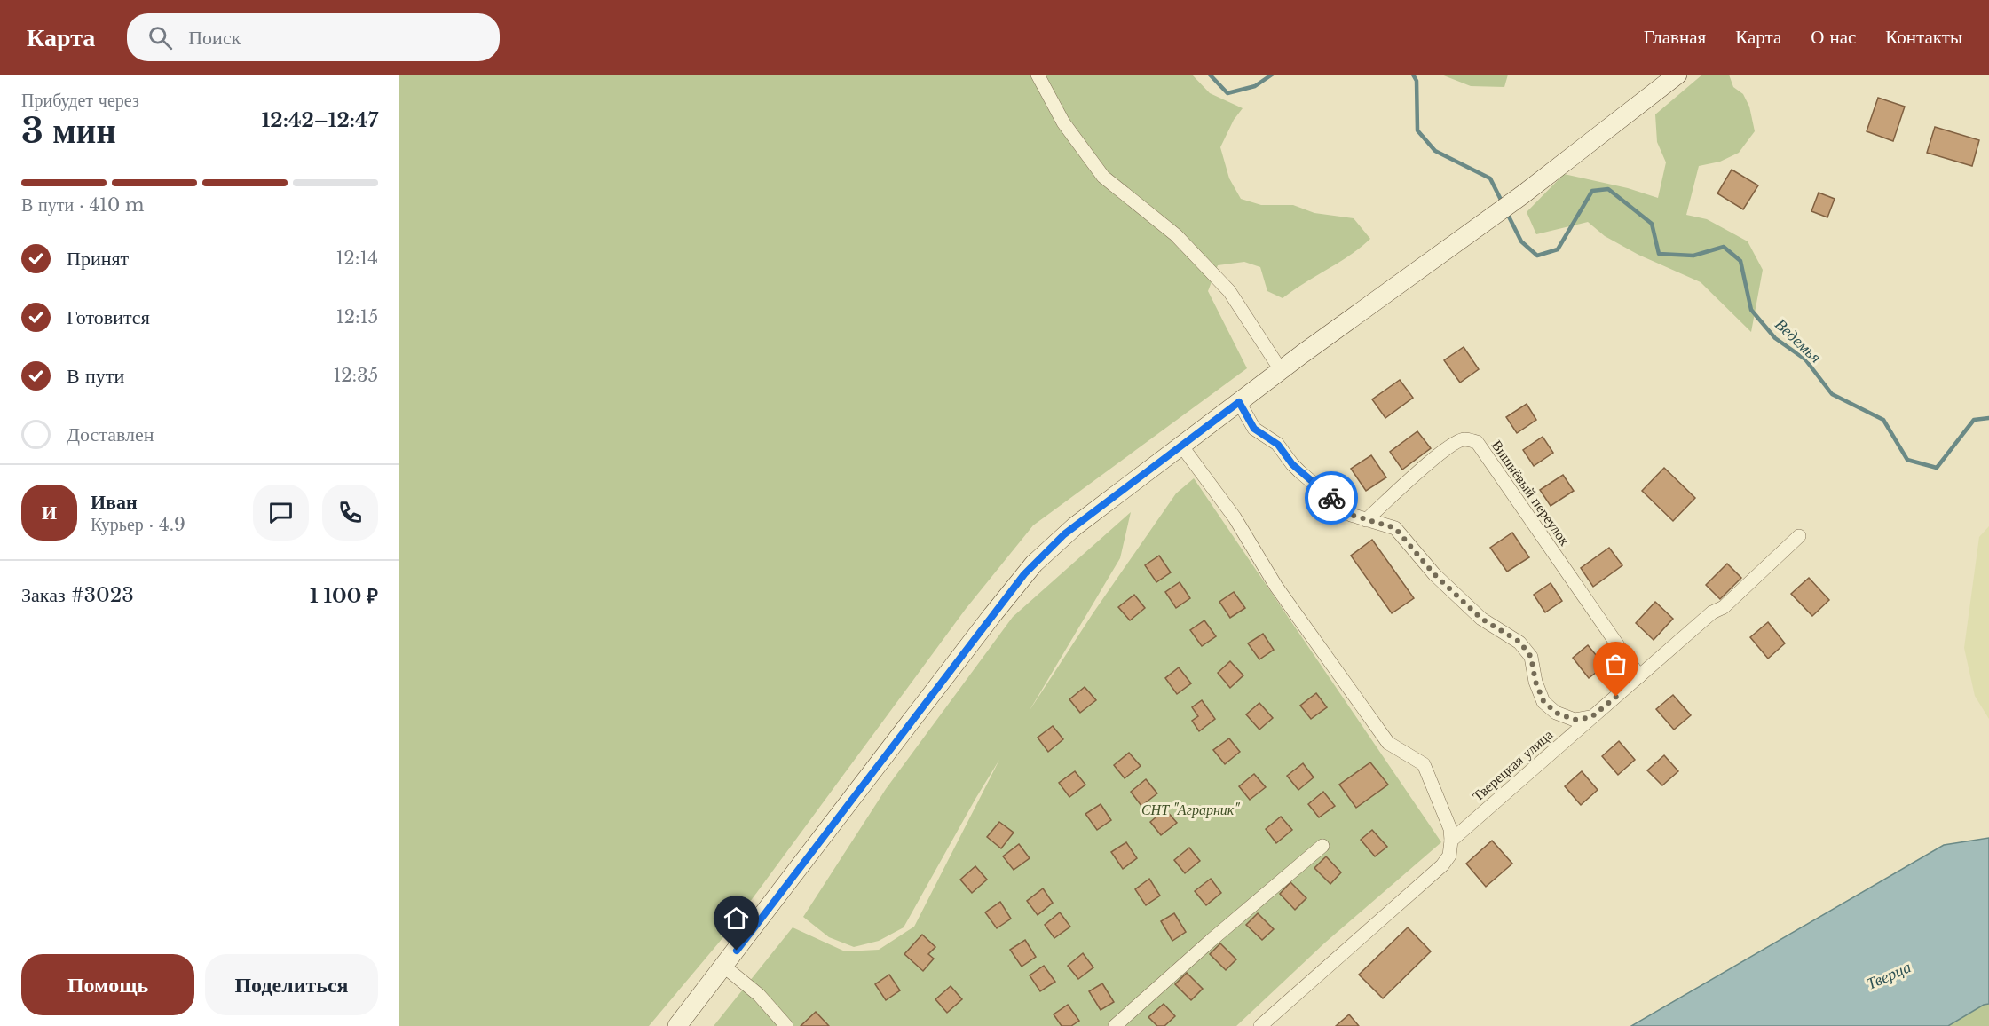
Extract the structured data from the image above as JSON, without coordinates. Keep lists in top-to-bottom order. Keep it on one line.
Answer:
{"streets":{"street":["Вишнёвый переулок","Тверецкая улица"]},"crossings":[["Вишнёвый переулок","Тверецкая улица"]],"water":["Ведемья","Тверца"],"parks":["СНТ \"Аграрник\""],"page":{"header":"Карта","search":"Поиск","nav":["Главная","Карта","О нас","Контакты"],"heading":["3 мин","Прибудет через","12:42–12:47"],"panel":["Иван","Курьер · 4.9","Заказ #3023","1 100 ₽"],"bar":"В пути · 410 m","list":[["Принят","12:14"],["Готовится","12:15"],["В пути","12:35"],"Доставлен"],"round":"И","buttons":["Помощь","Поделиться"]}}
